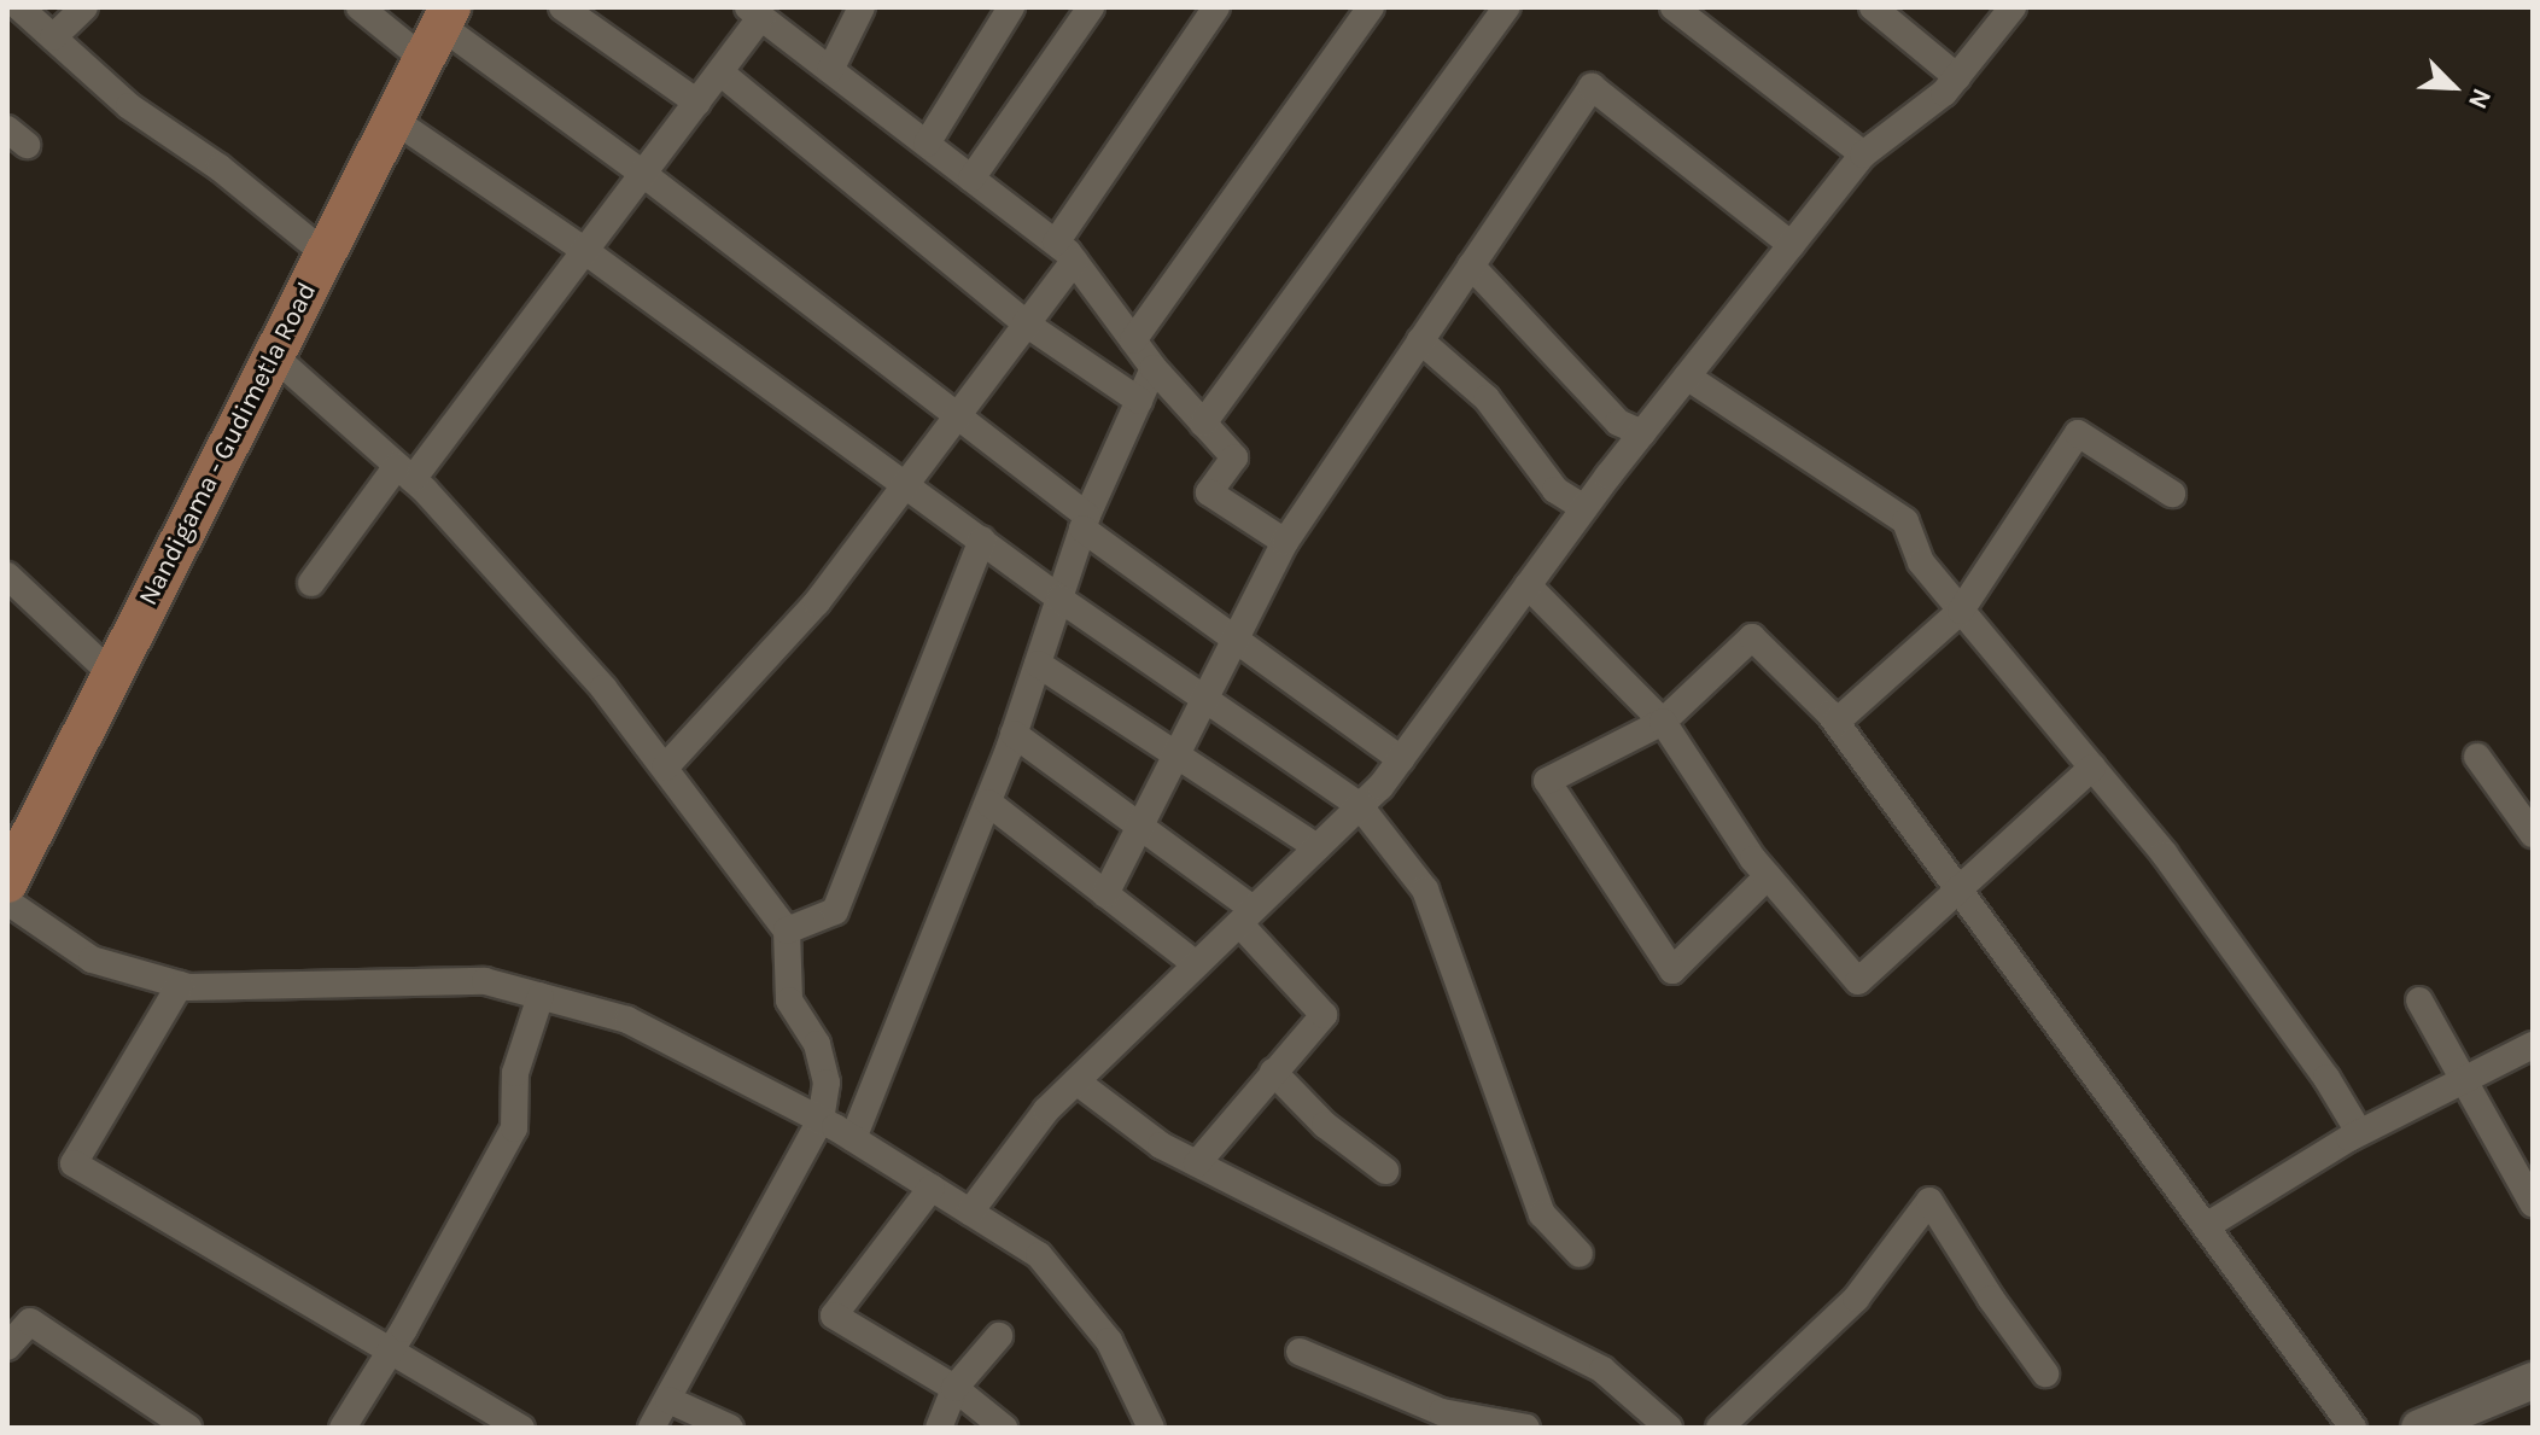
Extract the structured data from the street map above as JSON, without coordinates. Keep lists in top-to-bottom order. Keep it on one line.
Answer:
{"streets":{"main road":["Nandigama - Gudimetla Road"]},"north":"bottom right"}
